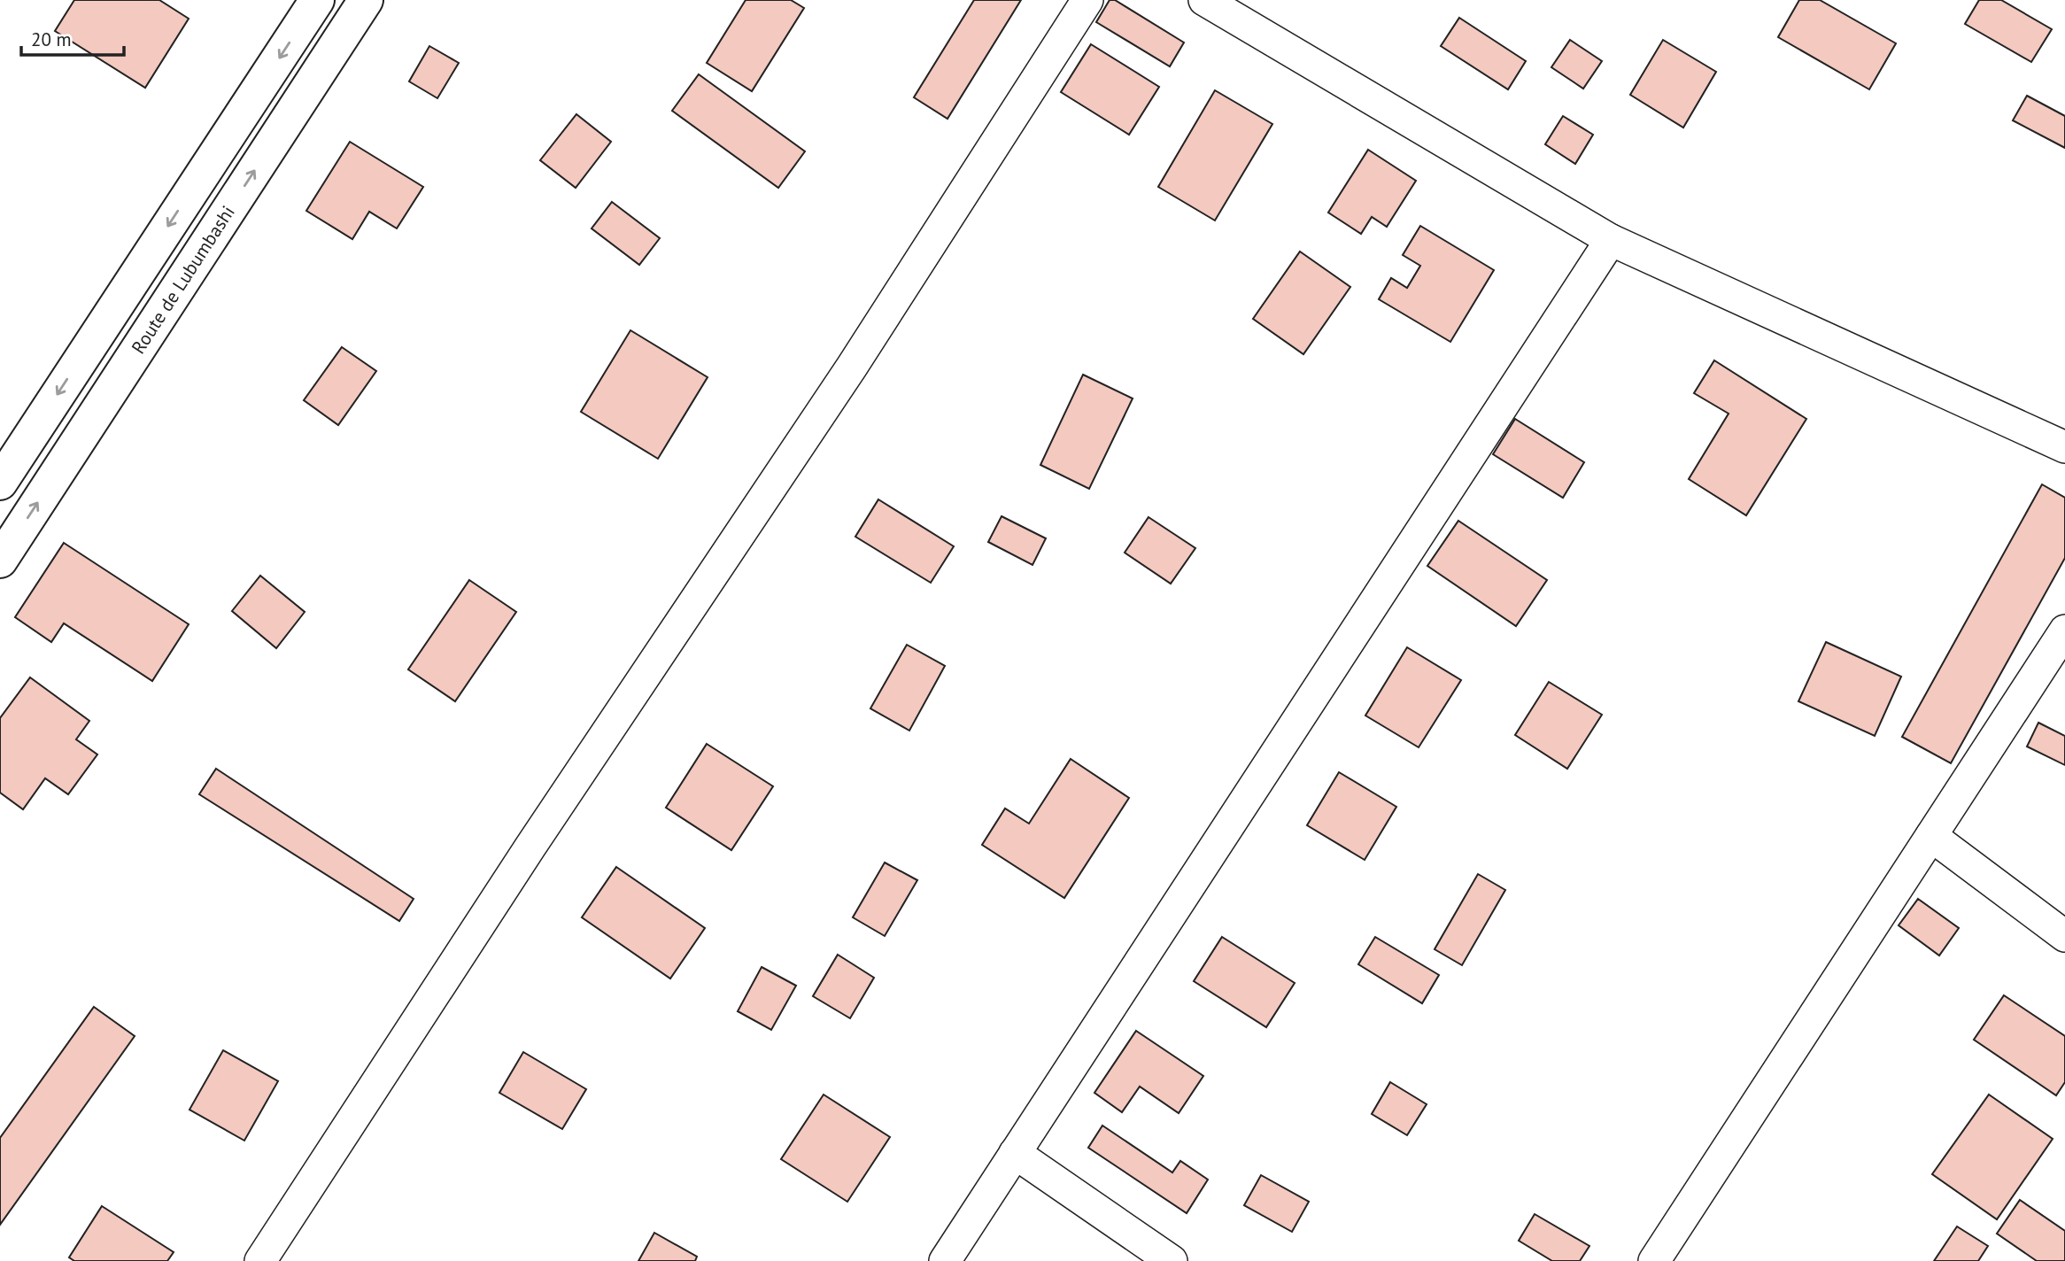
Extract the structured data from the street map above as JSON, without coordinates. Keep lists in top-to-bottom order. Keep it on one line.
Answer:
{"streets":{"highway":["Route de Lubumbashi"]},"scale_bar":"20 m"}
